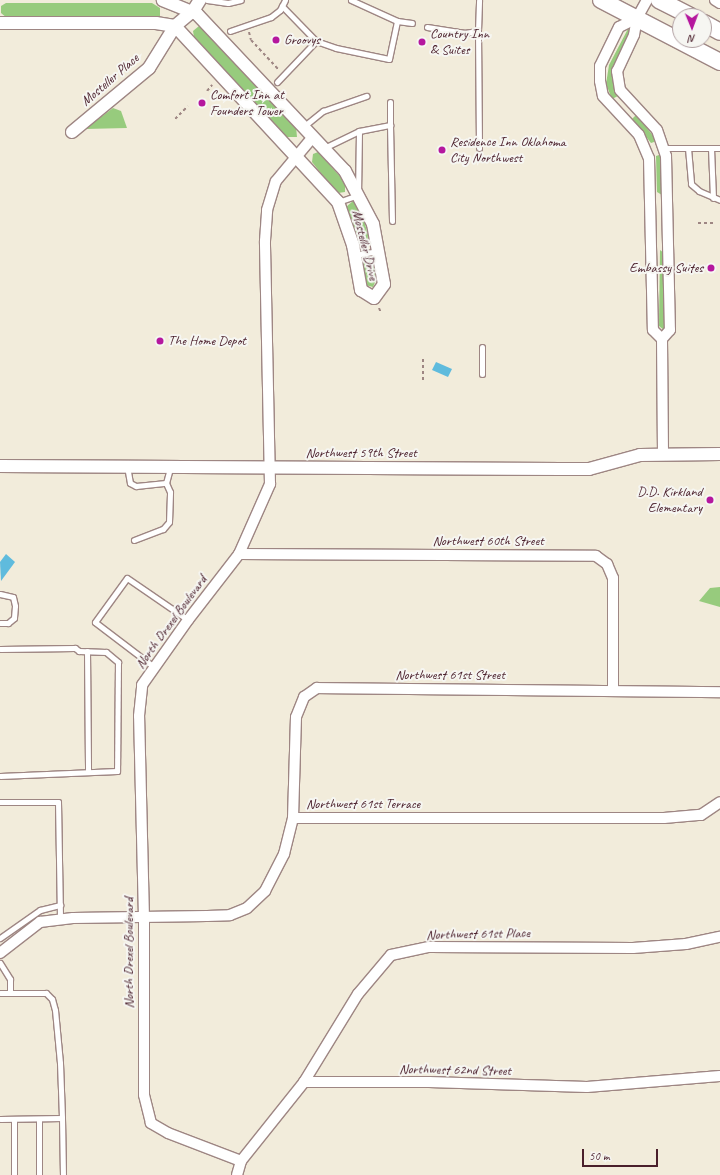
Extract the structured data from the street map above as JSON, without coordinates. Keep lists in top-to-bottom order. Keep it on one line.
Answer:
{"streets":{"street":["Mosteller Place","Mosteller Drive","Northwest 59th Street","Northwest 60th Street","North Drexel Boulevard","Northwest 61st Street","Northwest 61st Terrace","Northwest 61st Place","Northwest 62nd Street"]},"crossings":[["Mosteller Place","Mosteller Drive"],["Mosteller Drive","North Drexel Boulevard"],["Northwest 59th Street","North Drexel Boulevard"],["Northwest 60th Street","North Drexel Boulevard"],["Northwest 60th Street","Northwest 61st Street"],["North Drexel Boulevard","Northwest 61st Terrace"],["Northwest 61st Street","Northwest 61st Terrace"],["Northwest 61st Place","Northwest 62nd Street"]],"places":["Groovys","Country Inn & Suites","Comfort Inn at Founders Tower","Residence Inn Oklahoma City Northwest","Embassy Suites","The Home Depot","D.D. Kirkland Elementary"],"scale_bar":"50 m","north":"bottom"}
